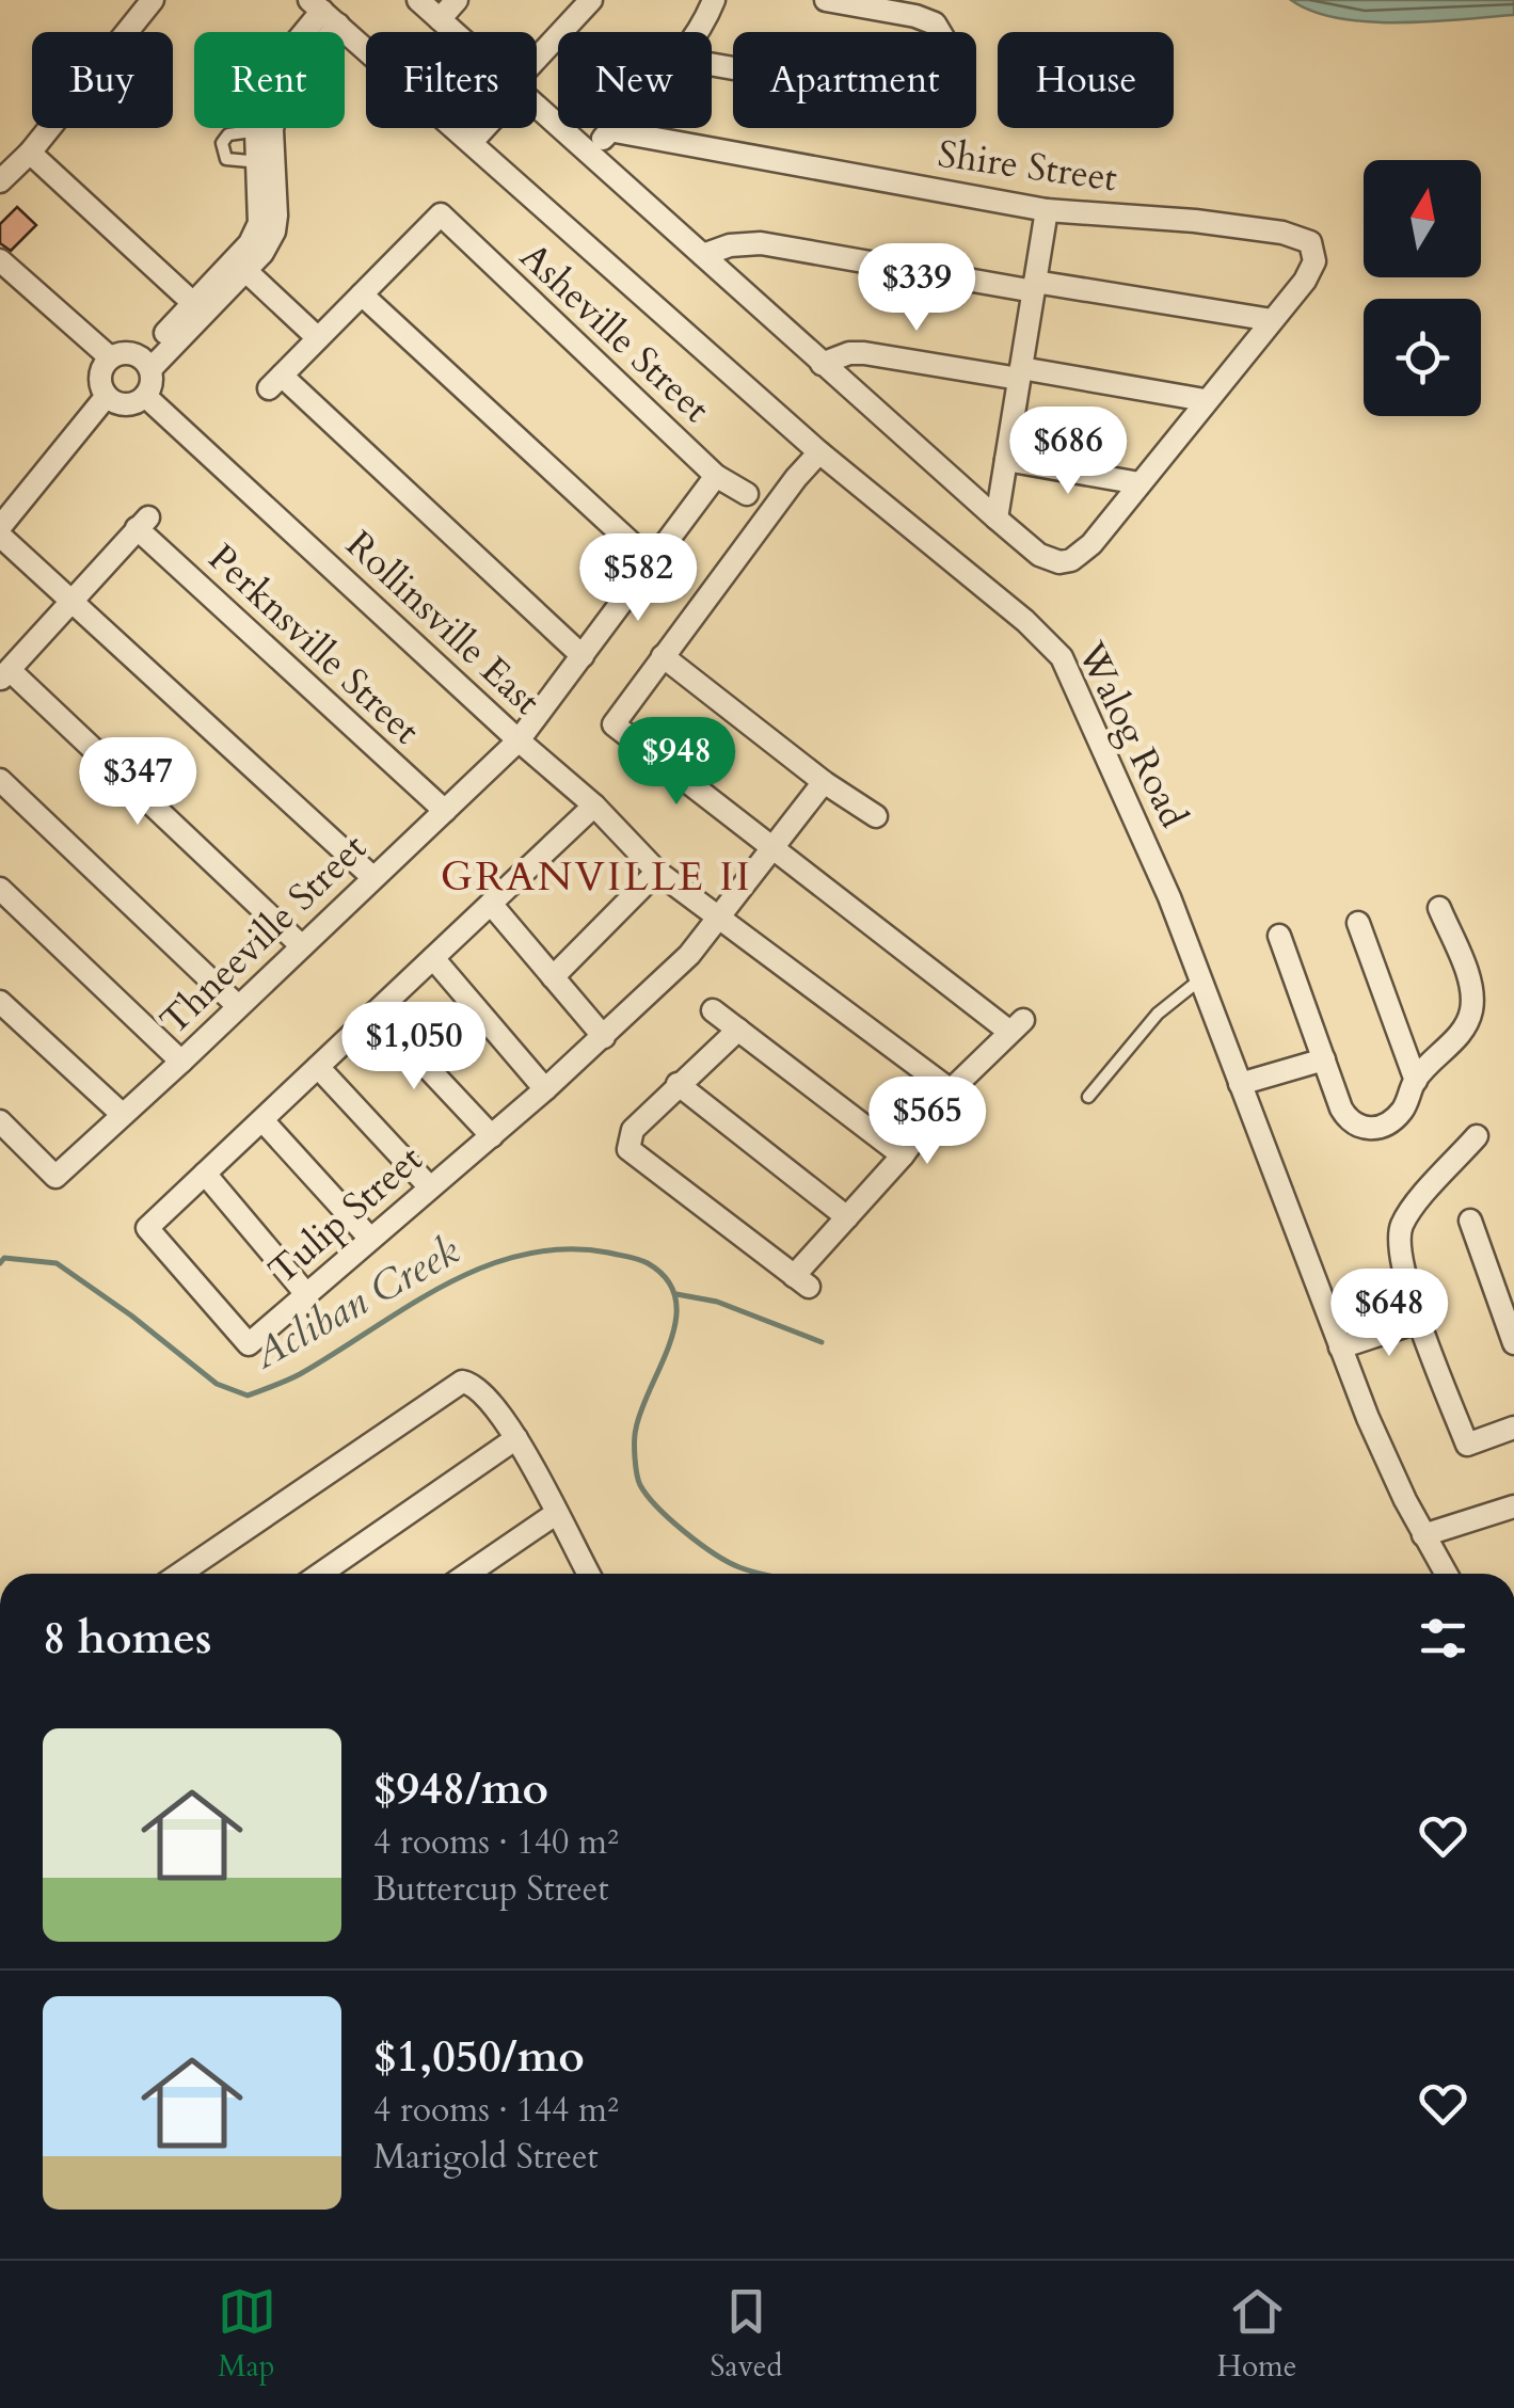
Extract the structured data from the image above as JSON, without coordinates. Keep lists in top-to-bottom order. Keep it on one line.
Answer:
{"streets":{"street":["Shire Street","Asheville Street","Rollinsville East","Perknsville Street","Walog Road","Thneeville Street","Tulip Street"]},"crossings":[["Asheville Street","Thneeville Street"],["Rollinsville East","Thneeville Street"],["Rollinsville East","Tulip Street"],["Perknsville Street","Thneeville Street"]],"districts":["GRANVILLE II"],"water":["Acliban Creek"],"north":"top","page":{"chip":["Buy","Rent","Filters","New","Apartment","House"],"price":["$339","$686","$582","$948","$347","$1,050","$565","$648"],"heading":"8 homes","list":[{"name":"$948/mo","note":"4 rooms · 140 m² · Buttercup Street"},{"name":"$1,050/mo","note":"4 rooms · 144 m² · Marigold Street"}],"tabs":["Map","Saved","Home"]}}
